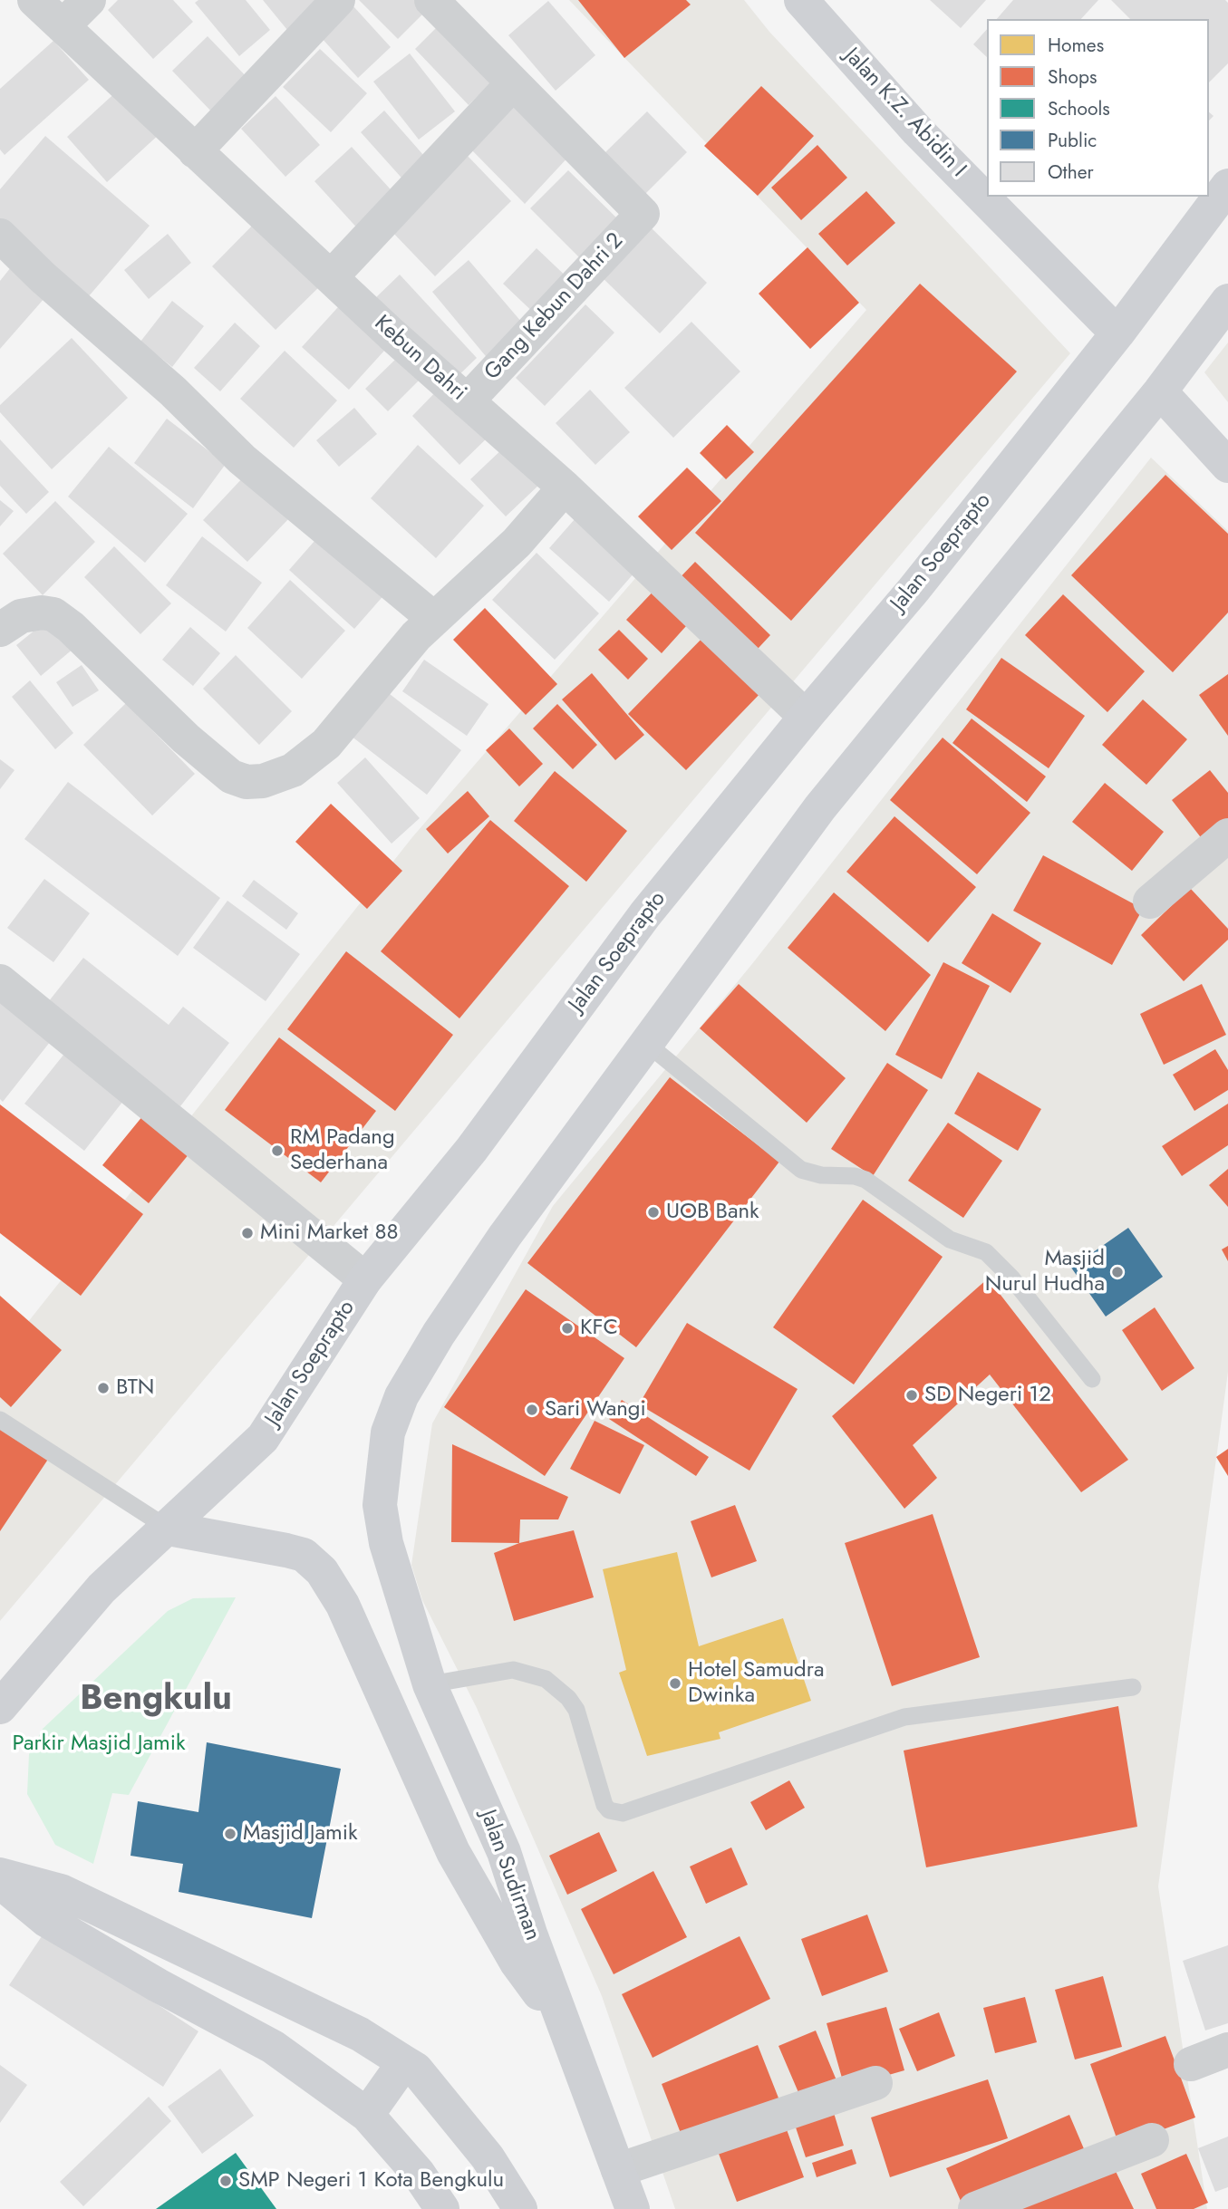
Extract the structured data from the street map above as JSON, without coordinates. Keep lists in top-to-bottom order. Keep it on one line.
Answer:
{"streets":{"main road":["Jalan K.Z. Abidin I","Jalan Soeprapto","Jalan Sudirman"],"street":["Gang Kebun Dahri 2","Kebun Dahri"]},"crossings":[["Jalan K.Z. Abidin I","Jalan Soeprapto"],["Gang Kebun Dahri 2","Kebun Dahri"],["Kebun Dahri","Jalan Soeprapto"]],"districts":["Bengkulu"],"parks":["Parkir Masjid Jamik"],"places":["RM Padang Sederhana","UOB Bank","Mini Market 88","Masjid Nurul Hudha","KFC","BTN","SD Negeri 12","Sari Wangi","Hotel Samudra Dwinka","Masjid Jamik","SMP Negeri 1 Kota Bengkulu"],"legend":["Homes","Shops","Schools","Public","Other"]}
